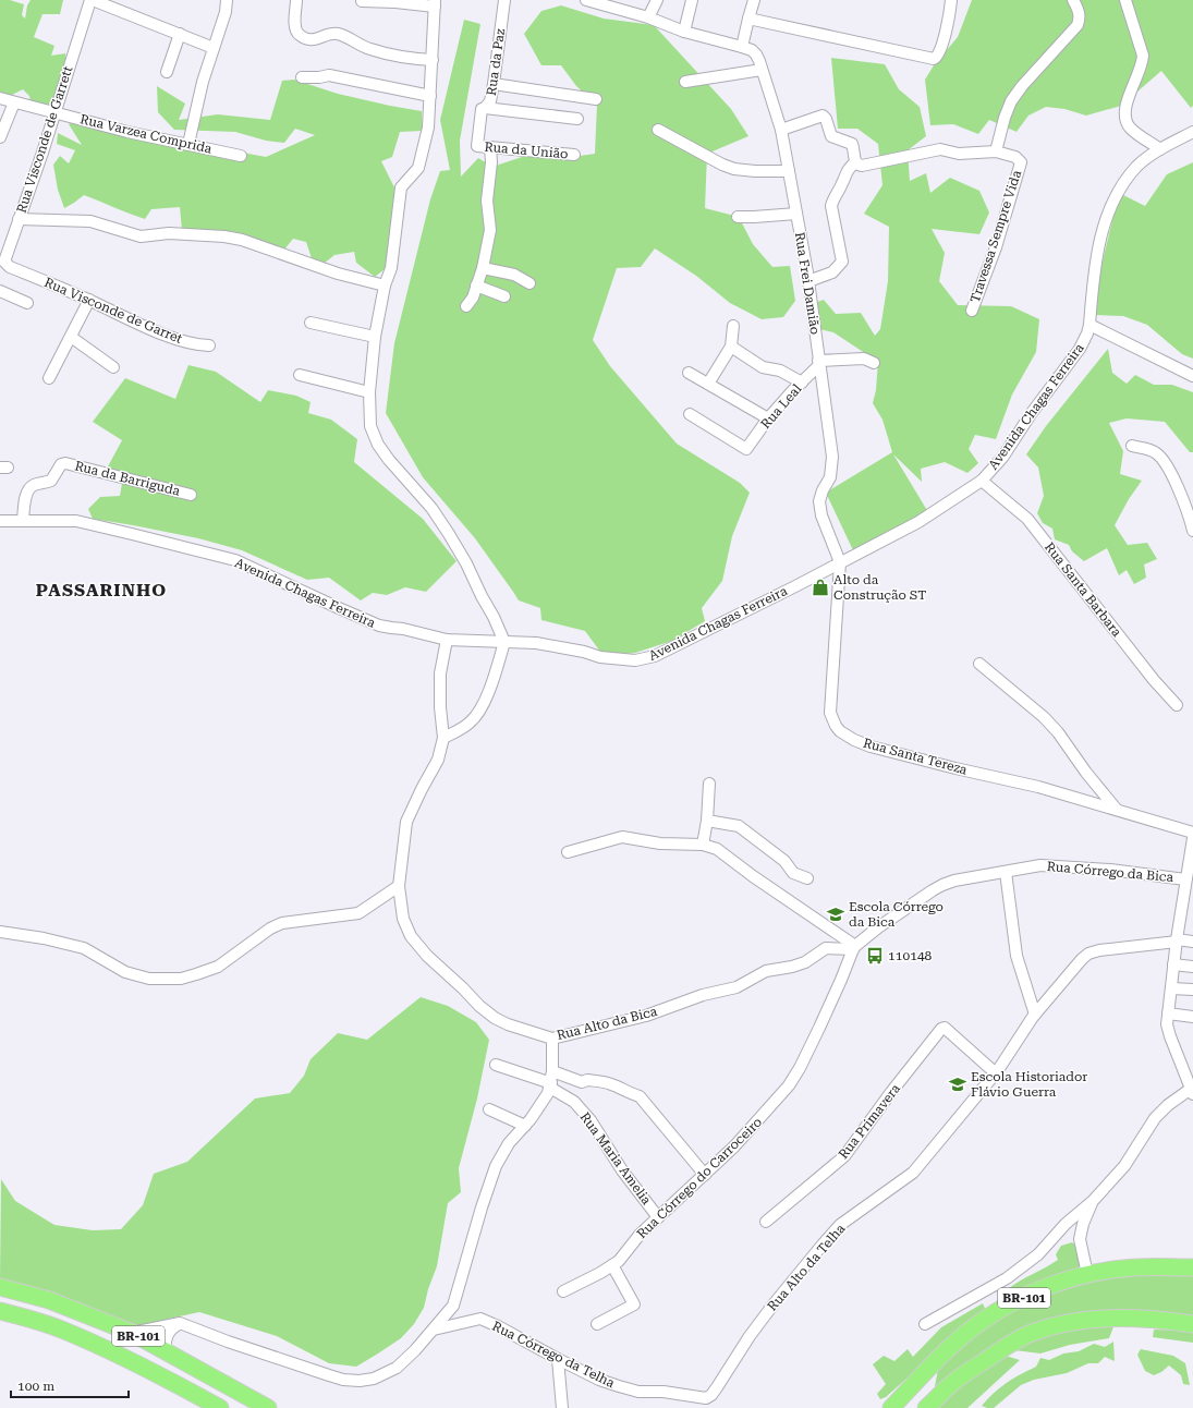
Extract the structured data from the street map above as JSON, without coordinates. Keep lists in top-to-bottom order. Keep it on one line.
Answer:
{"streets":{"highway":["BR-101"],"street":["Rua da Paz","Rua Varzea Comprida","Rua Visconde de Garrett","Rua da União","Travessa Sempre Vida","Rua Frei Damião","Rua Visconde de Garret","Rua Leal","Avenida Chagas Ferreira","Rua da Barriguda","Rua Santa Barbara","Rua Santa Tereza","Rua Córrego da Bica","Rua Alto da Bica","Rua Primavera","Rua Maria Amelia","Rua Córrego do Carroceiro","Rua Alto da Telha","Rua Córrego da Telha"]},"crossings":[["Rua da Paz","Rua da União"],["Rua Varzea Comprida","Rua Visconde de Garrett"],["Rua Visconde de Garrett","Rua Visconde de Garret"],["Rua Frei Damião","Rua Leal"],["Rua Frei Damião","Rua Santa Tereza"],["Avenida Chagas Ferreira","Rua da Barriguda"],["Avenida Chagas Ferreira","Rua Santa Barbara"],["Avenida Chagas Ferreira","Rua Santa Tereza"],["Rua Córrego da Bica","Rua Alto da Bica"],["Rua Córrego da Bica","Rua Córrego do Carroceiro"],["Rua Alto da Bica","Rua Córrego do Carroceiro"],["Rua Primavera","Rua Alto da Telha"],["Rua Maria Amelia","Rua Córrego do Carroceiro"],["Rua Alto da Telha","Rua Córrego da Telha"]],"districts":["PASSARINHO"],"places":{"shop":["Alto da Construção ST"],"school or university":["Escola Córrego da Bica","Escola Historiador Flávio Guerra"],"bus stop":["110148"]},"scale_bar":"100 m"}
